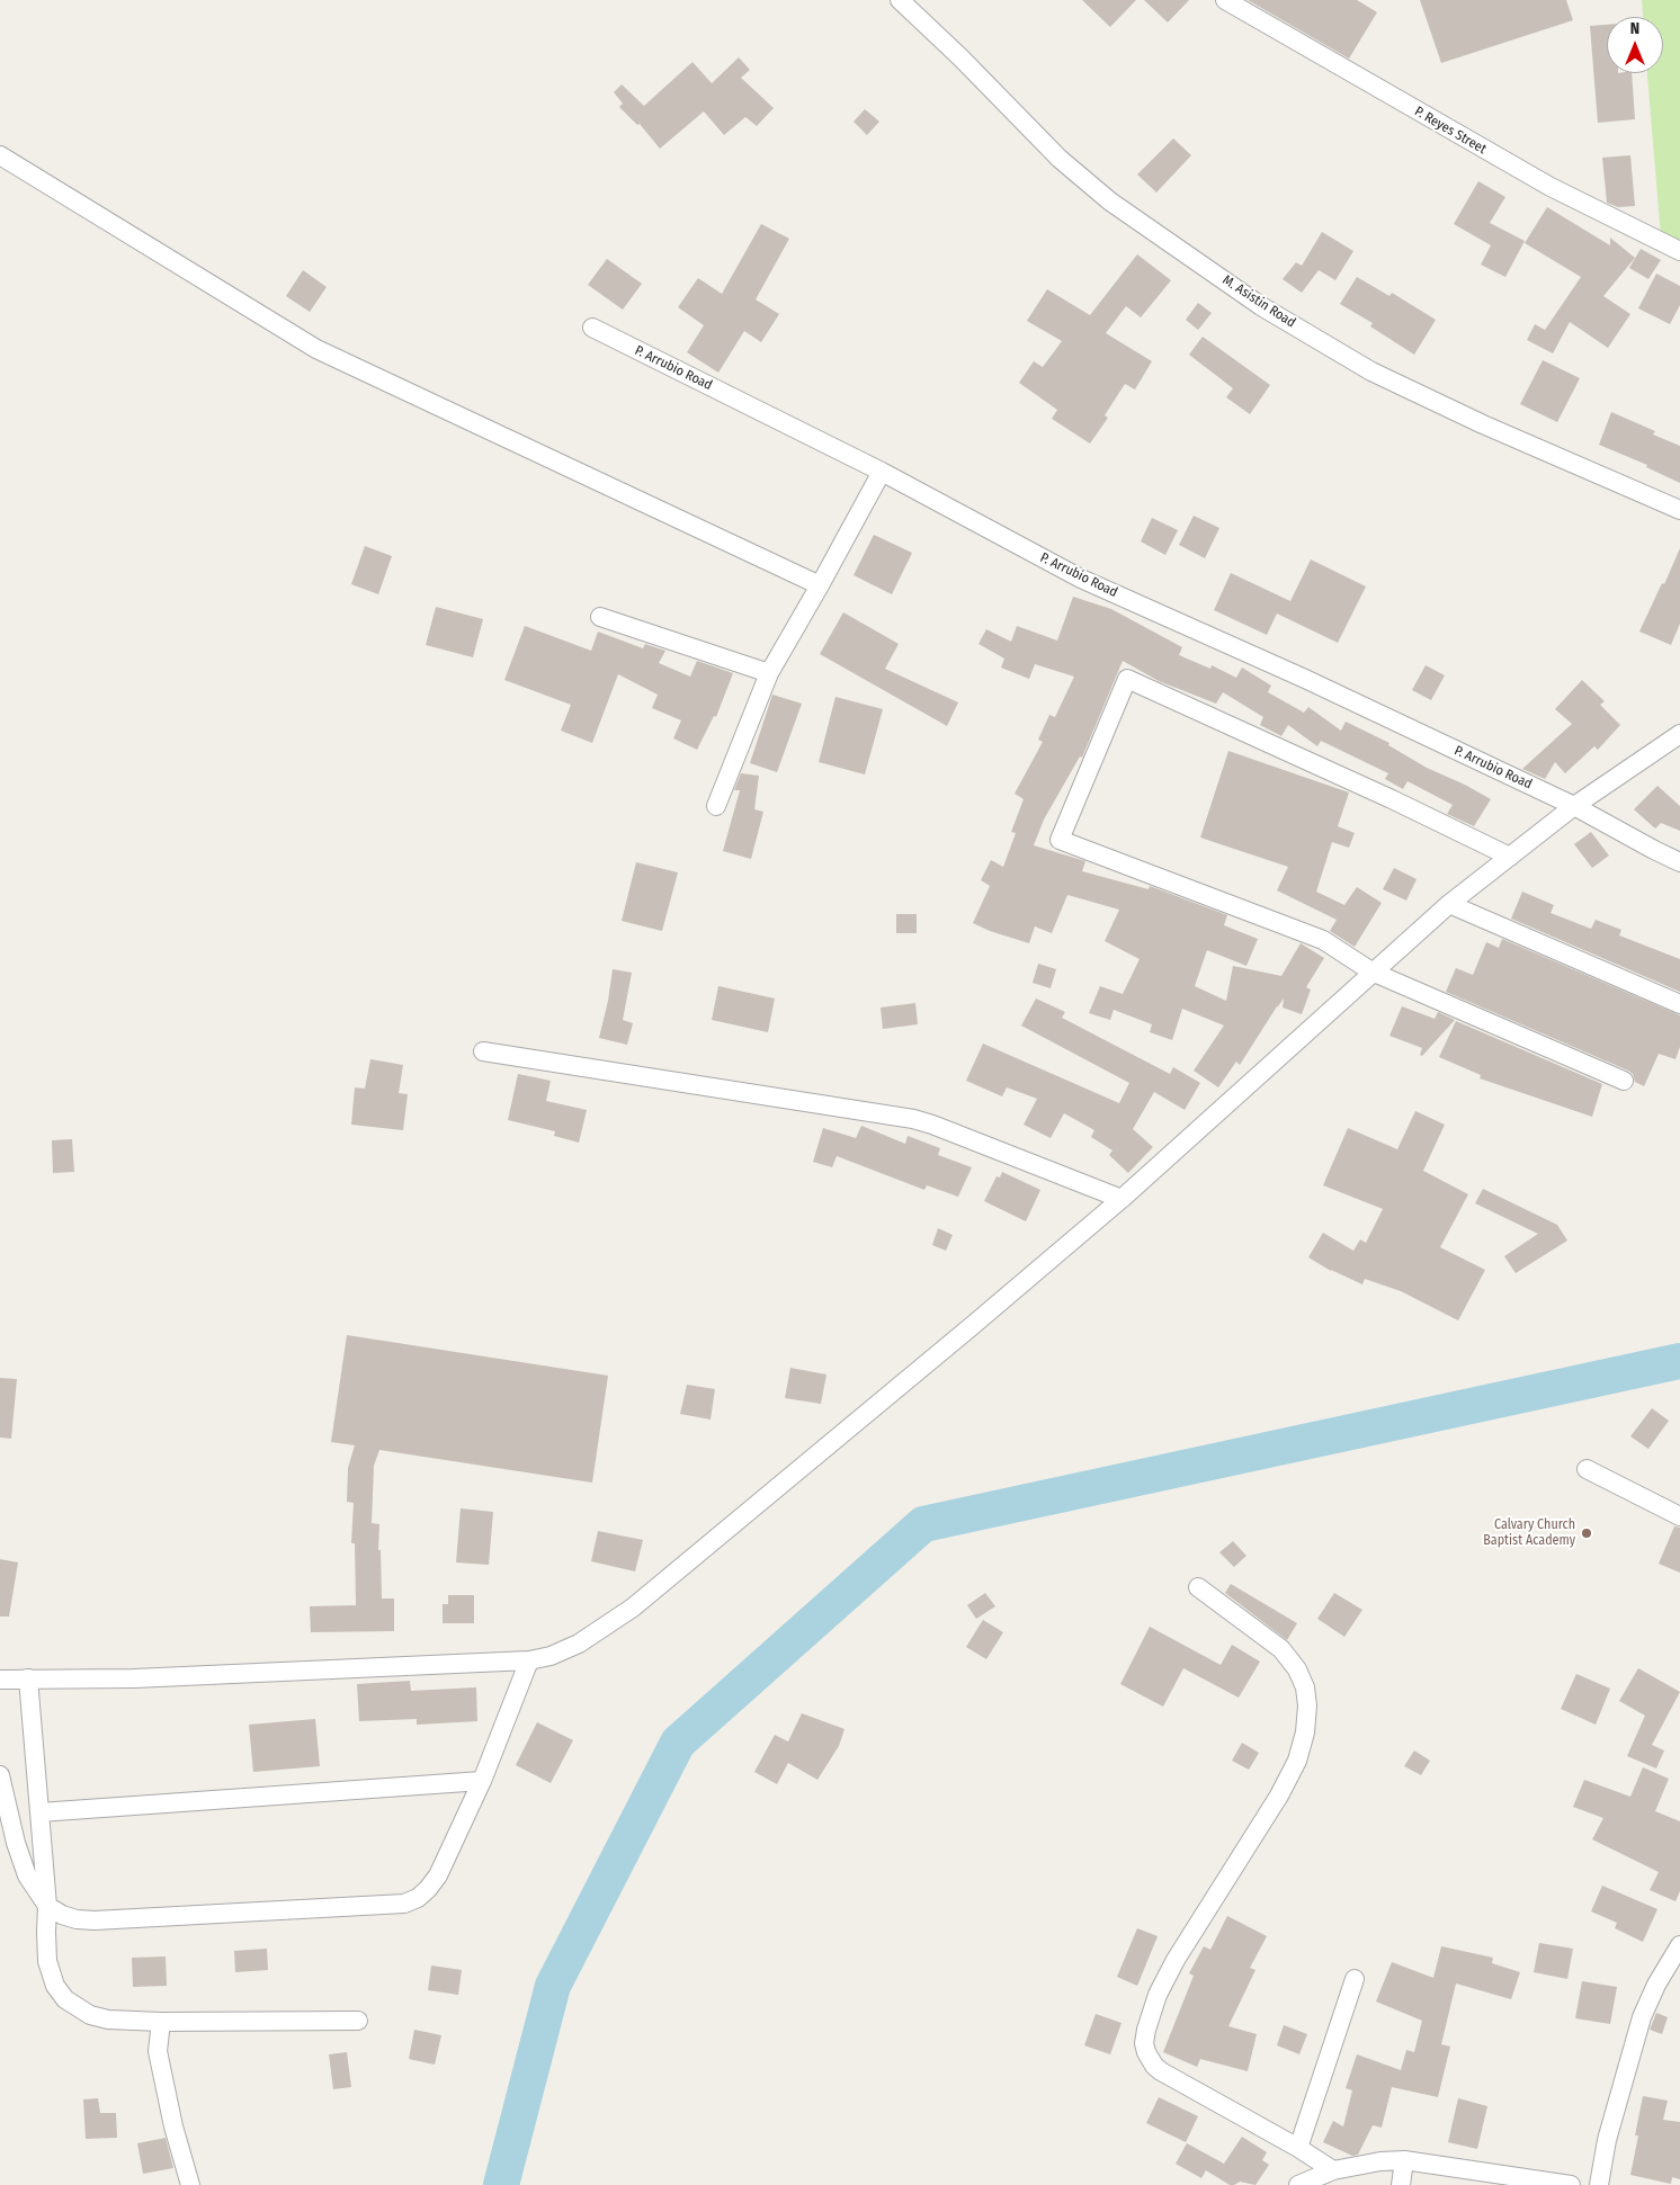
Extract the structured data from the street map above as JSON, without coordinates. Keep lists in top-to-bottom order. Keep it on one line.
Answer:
{"streets":{"street":["P. Reyes Street","M. Asistin Road","P. Arrubio Road"]},"places":["Calvary Church Baptist Academy"],"north":"top"}
